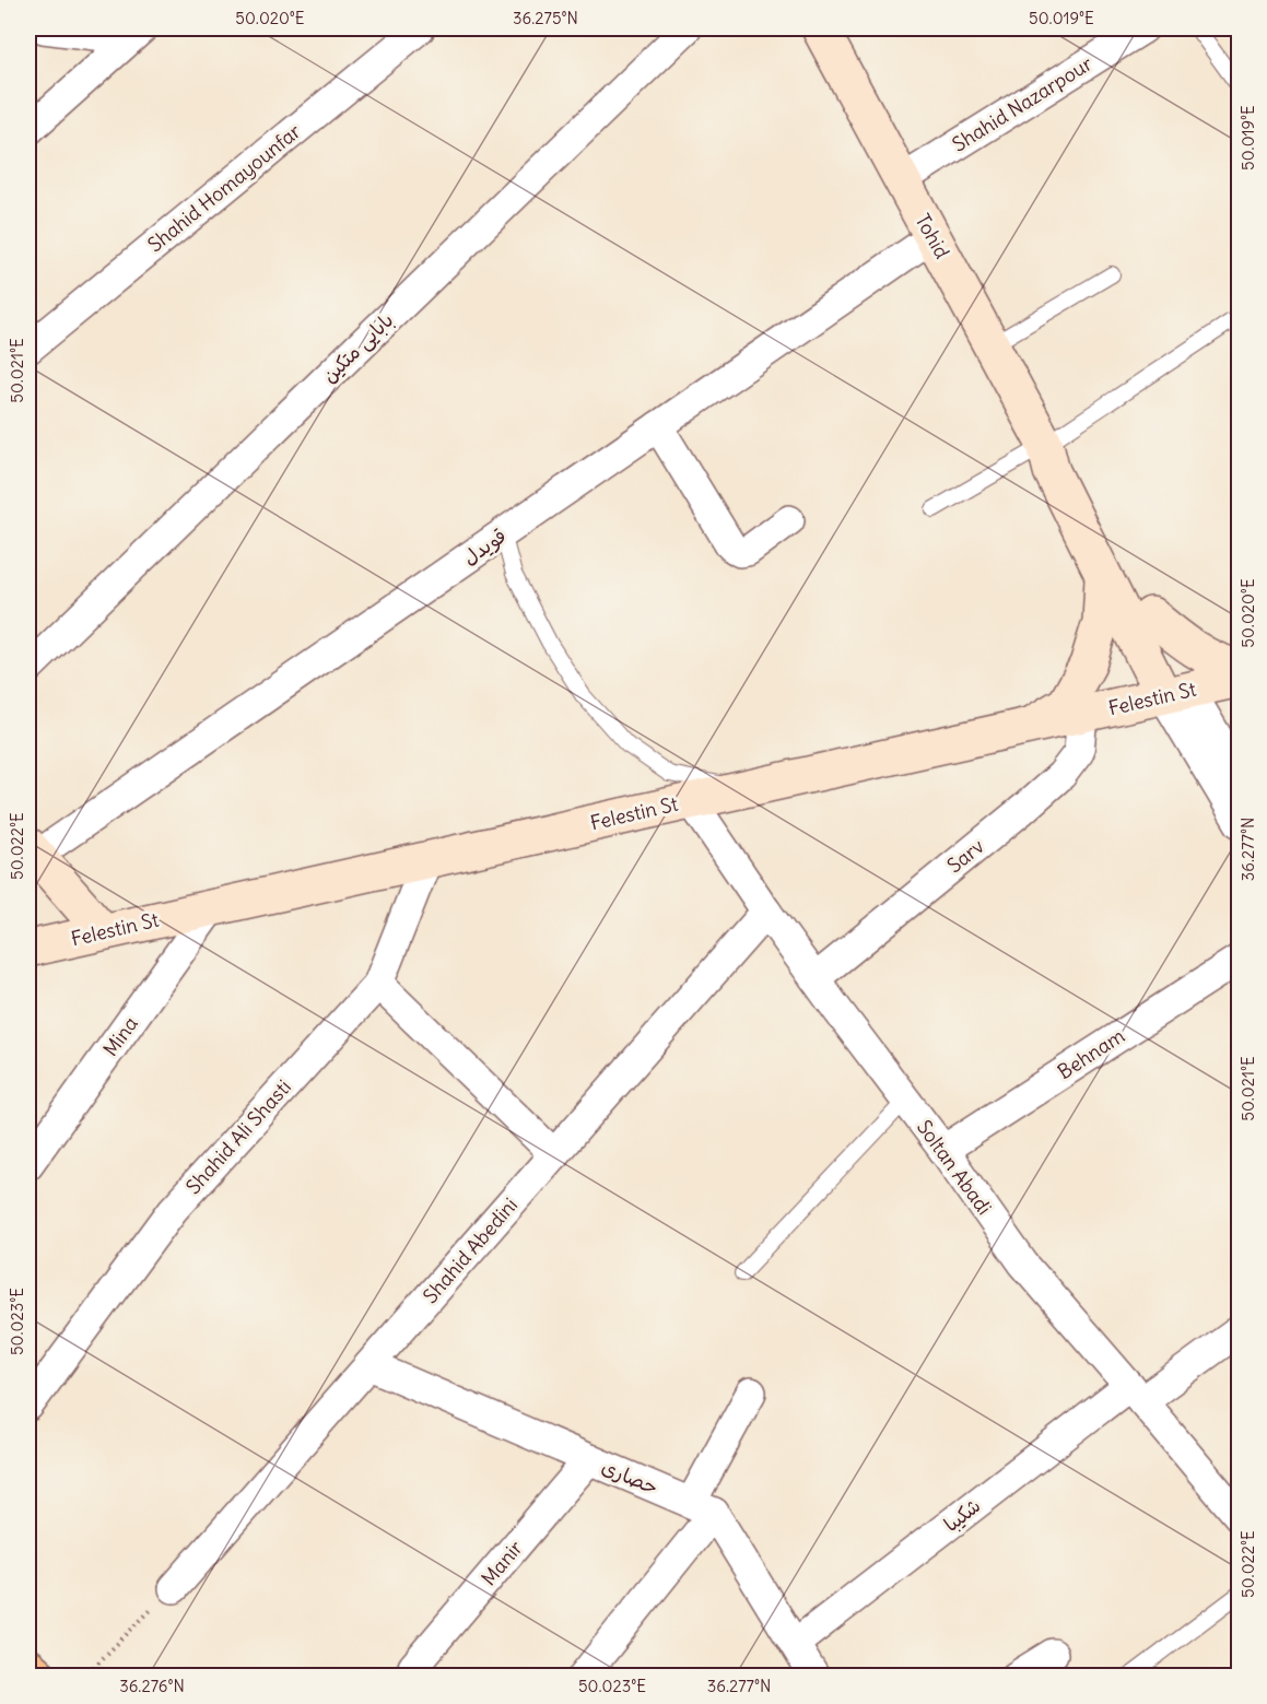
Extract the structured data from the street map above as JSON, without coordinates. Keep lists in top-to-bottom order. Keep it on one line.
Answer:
{"streets":{"main road":["Tohid","Felestin St"],"street":["Shahid Nazarpour","Shahid Homayounfar","بابایی متکین","قویدل","Sarv","Mina","Behnam","Shahid Ali Shasti","Soltan Abadi","Shahid Abedini","حصاری","شکیبا","Manir"]},"crossings":[["Shahid Nazarpour","Tohid"],["Tohid","قویدل"],["Tohid","Felestin St"],["Felestin St","Sarv"],["Felestin St","Mina"],["Felestin St","Shahid Ali Shasti"],["Felestin St","Soltan Abadi"],["Sarv","Soltan Abadi"],["Behnam","Soltan Abadi"],["Soltan Abadi","Shahid Abedini"],["Soltan Abadi","شکیبا"],["Shahid Abedini","حصاری"],["حصاری","Manir"]],"coordinates":["50.020°E","36.275°N","50.019°E","50.021°E","50.022°E","36.277°N","50.023°E","36.276°N"]}
